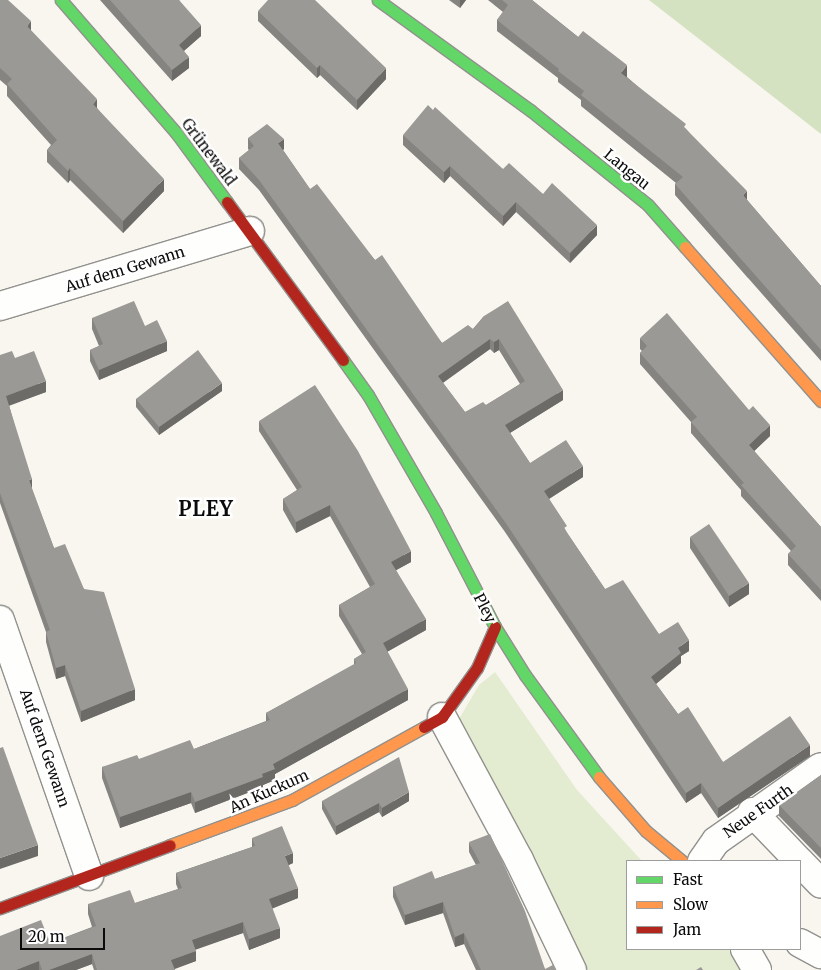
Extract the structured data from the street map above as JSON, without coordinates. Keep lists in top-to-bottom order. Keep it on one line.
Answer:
{"streets":{"street":["Grünewald","Langau","Auf dem Gewann","Pley","An Kuckum","Neue Furth"]},"crossings":[["Grünewald","Auf dem Gewann"],["Grünewald","Pley"],["Auf dem Gewann","An Kuckum"],["Pley","An Kuckum"]],"districts":["PLEY"],"legend":["Fast","Slow","Jam"],"scale_bar":"20 m"}
